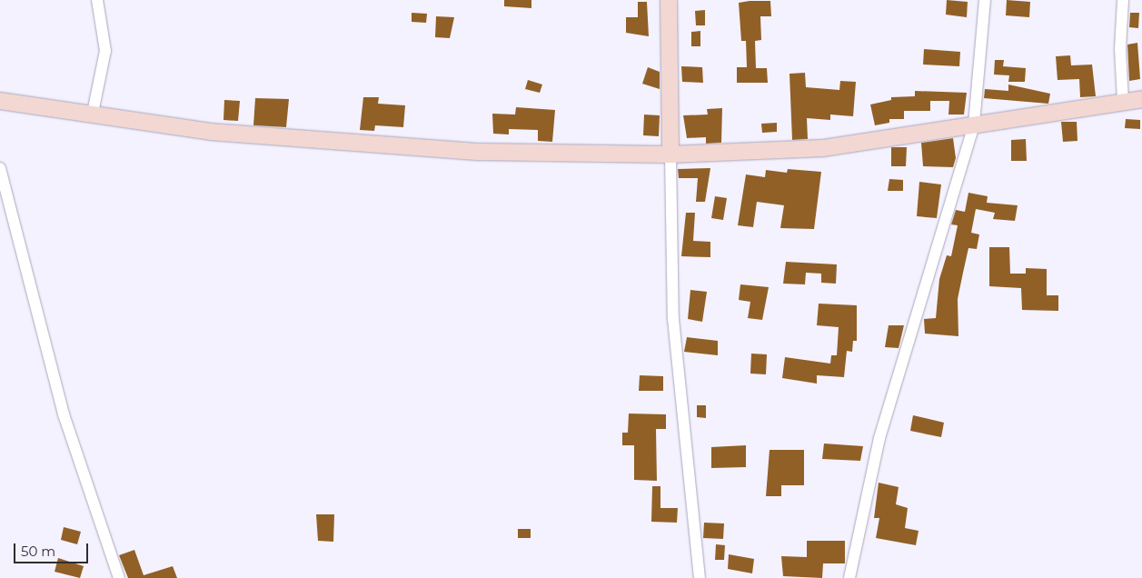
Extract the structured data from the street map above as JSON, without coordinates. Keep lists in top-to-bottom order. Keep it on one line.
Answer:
{"scale_bar":"50 m"}
